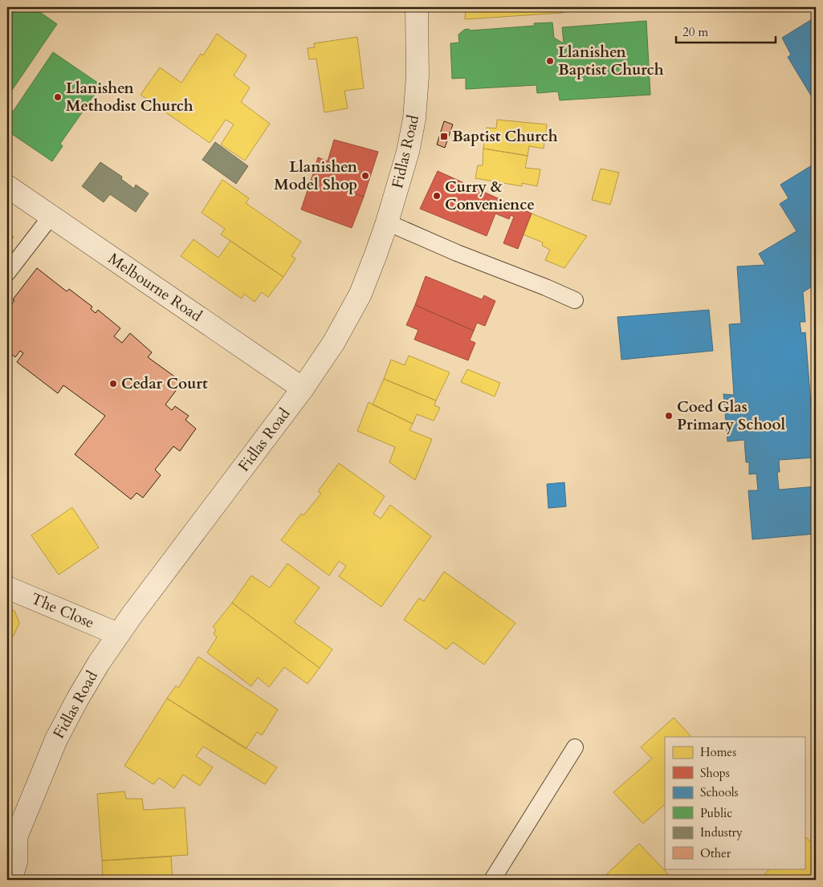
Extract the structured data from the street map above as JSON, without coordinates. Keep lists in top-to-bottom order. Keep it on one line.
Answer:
{"streets":{"street":["Fidlas Road","Melbourne Road","The Close"]},"crossings":[["Fidlas Road","Melbourne Road"],["Fidlas Road","The Close"]],"places":{"other":["Llanishen Baptist Church","Llanishen Methodist Church","Llanishen Model Shop","Curry & Convenience","Cedar Court","Coed Glas Primary School"],"transit":["Baptist Church"]},"legend":["Homes","Shops","Schools","Public","Industry","Other"],"scale_bar":"20 m"}
